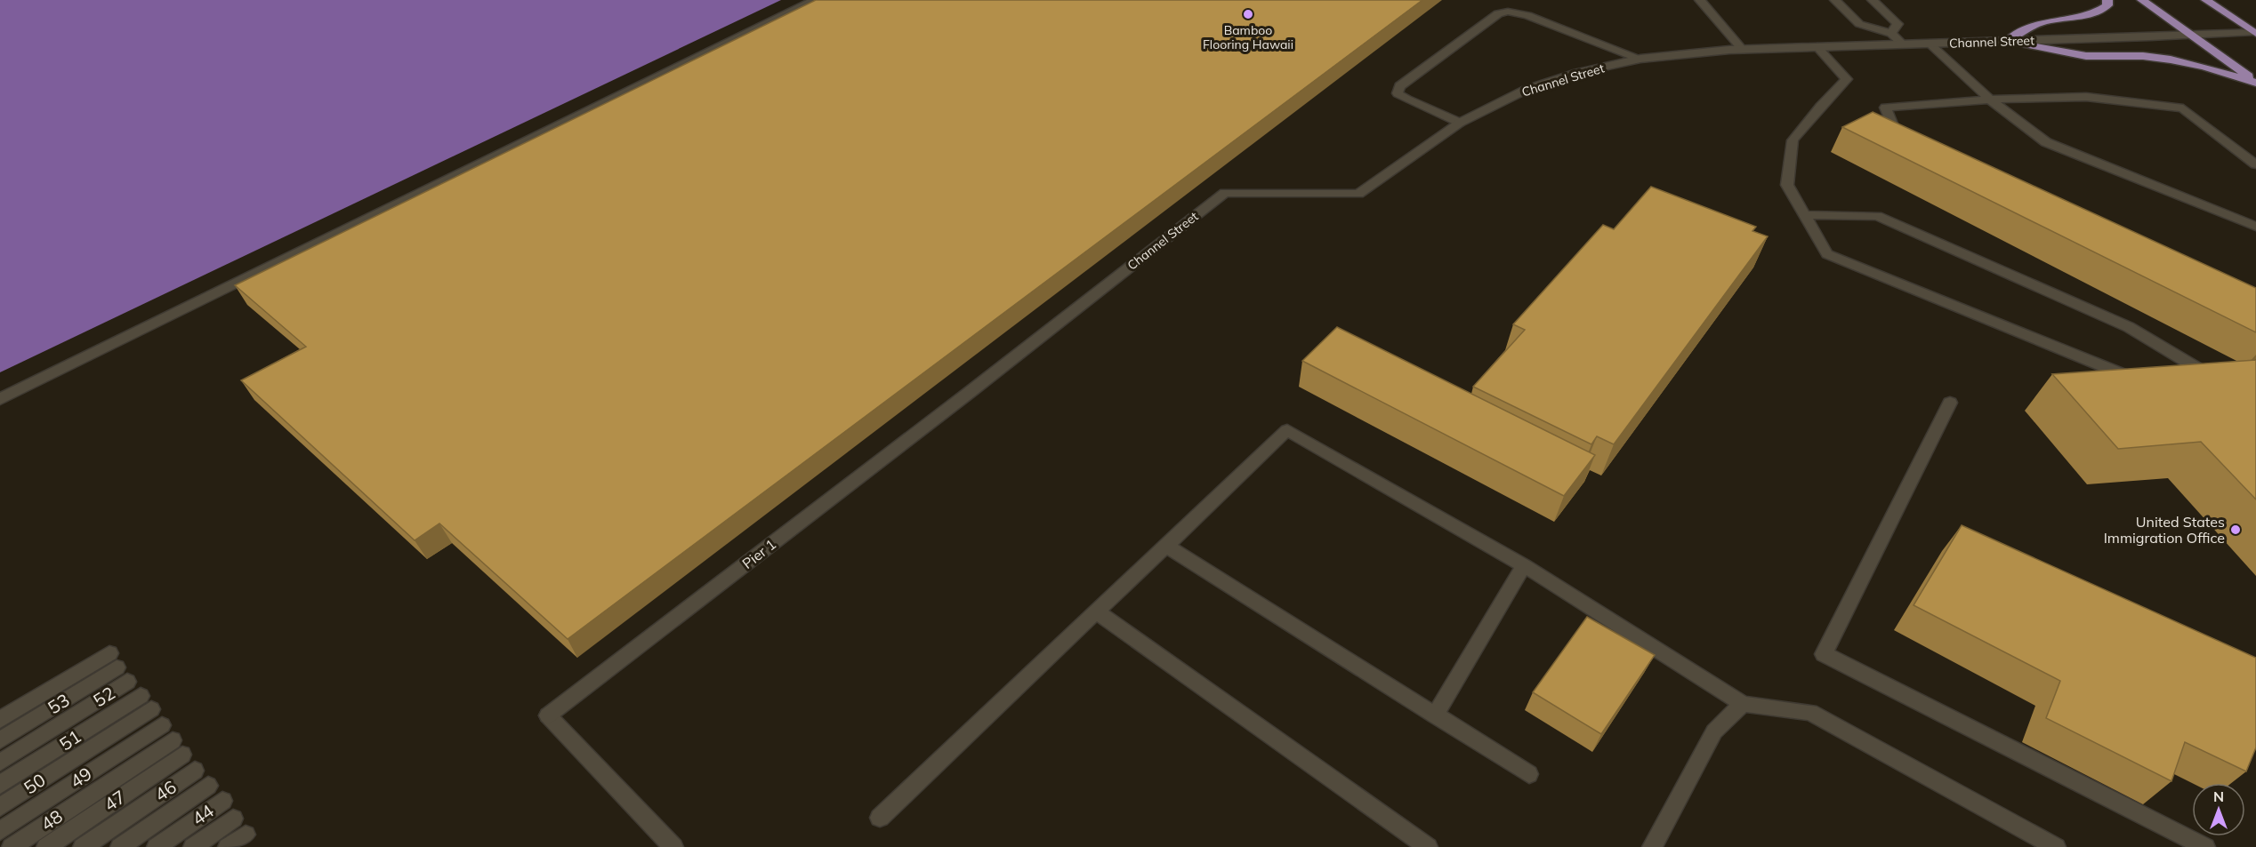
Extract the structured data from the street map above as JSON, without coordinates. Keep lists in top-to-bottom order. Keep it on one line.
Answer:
{"streets":{"street":["Channel Street","Pier 1","52","53","51","49","50","46","47","44","48"]},"crossings":[["Channel Street","Pier 1"],["52","53"],["51","50"],["49","47"],["49","48"],["47","48"]],"places":["Bamboo Flooring Hawaii","United States Immigration Office"],"north":"top"}
